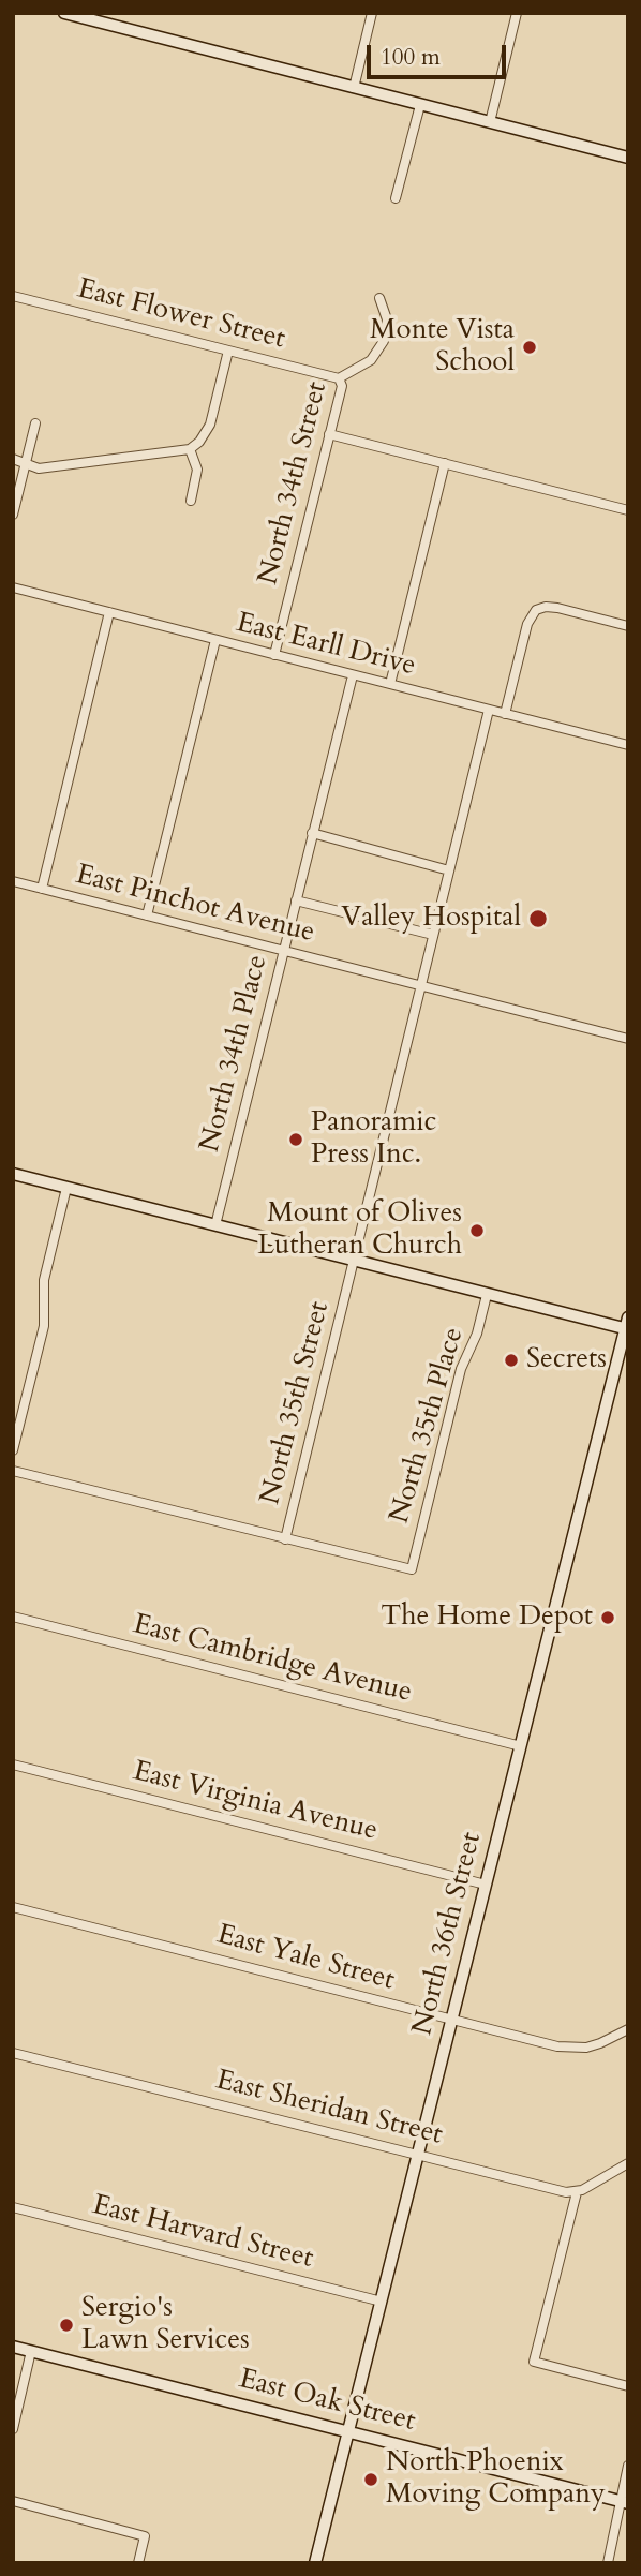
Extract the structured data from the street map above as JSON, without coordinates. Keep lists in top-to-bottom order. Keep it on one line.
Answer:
{"streets":{"main road":["North 36th Street","East Oak Street"],"street":["East Flower Street","North 34th Street","East Earll Drive","East Pinchot Avenue","North 34th Place","North 35th Street","North 35th Place","East Cambridge Avenue","East Virginia Avenue","East Yale Street","East Sheridan Street","East Harvard Street"]},"crossings":[["East Flower Street","North 34th Street"],["North 34th Street","East Earll Drive"],["East Earll Drive","North 34th Place"],["East Earll Drive","North 35th Street"],["East Pinchot Avenue","North 34th Place"],["East Pinchot Avenue","North 35th Street"],["North 35th Street","North 35th Place"],["East Cambridge Avenue","North 36th Street"],["East Virginia Avenue","North 36th Street"],["North 36th Street","East Yale Street"],["North 36th Street","East Sheridan Street"],["North 36th Street","East Harvard Street"],["North 36th Street","East Oak Street"]],"places":["Monte Vista School","Valley Hospital","Panoramic Press Inc.","Mount of Olives Lutheran Church","Secrets","The Home Depot","Sergio's Lawn Services","North Phoenix Moving Company"],"scale_bar":"100 m"}
